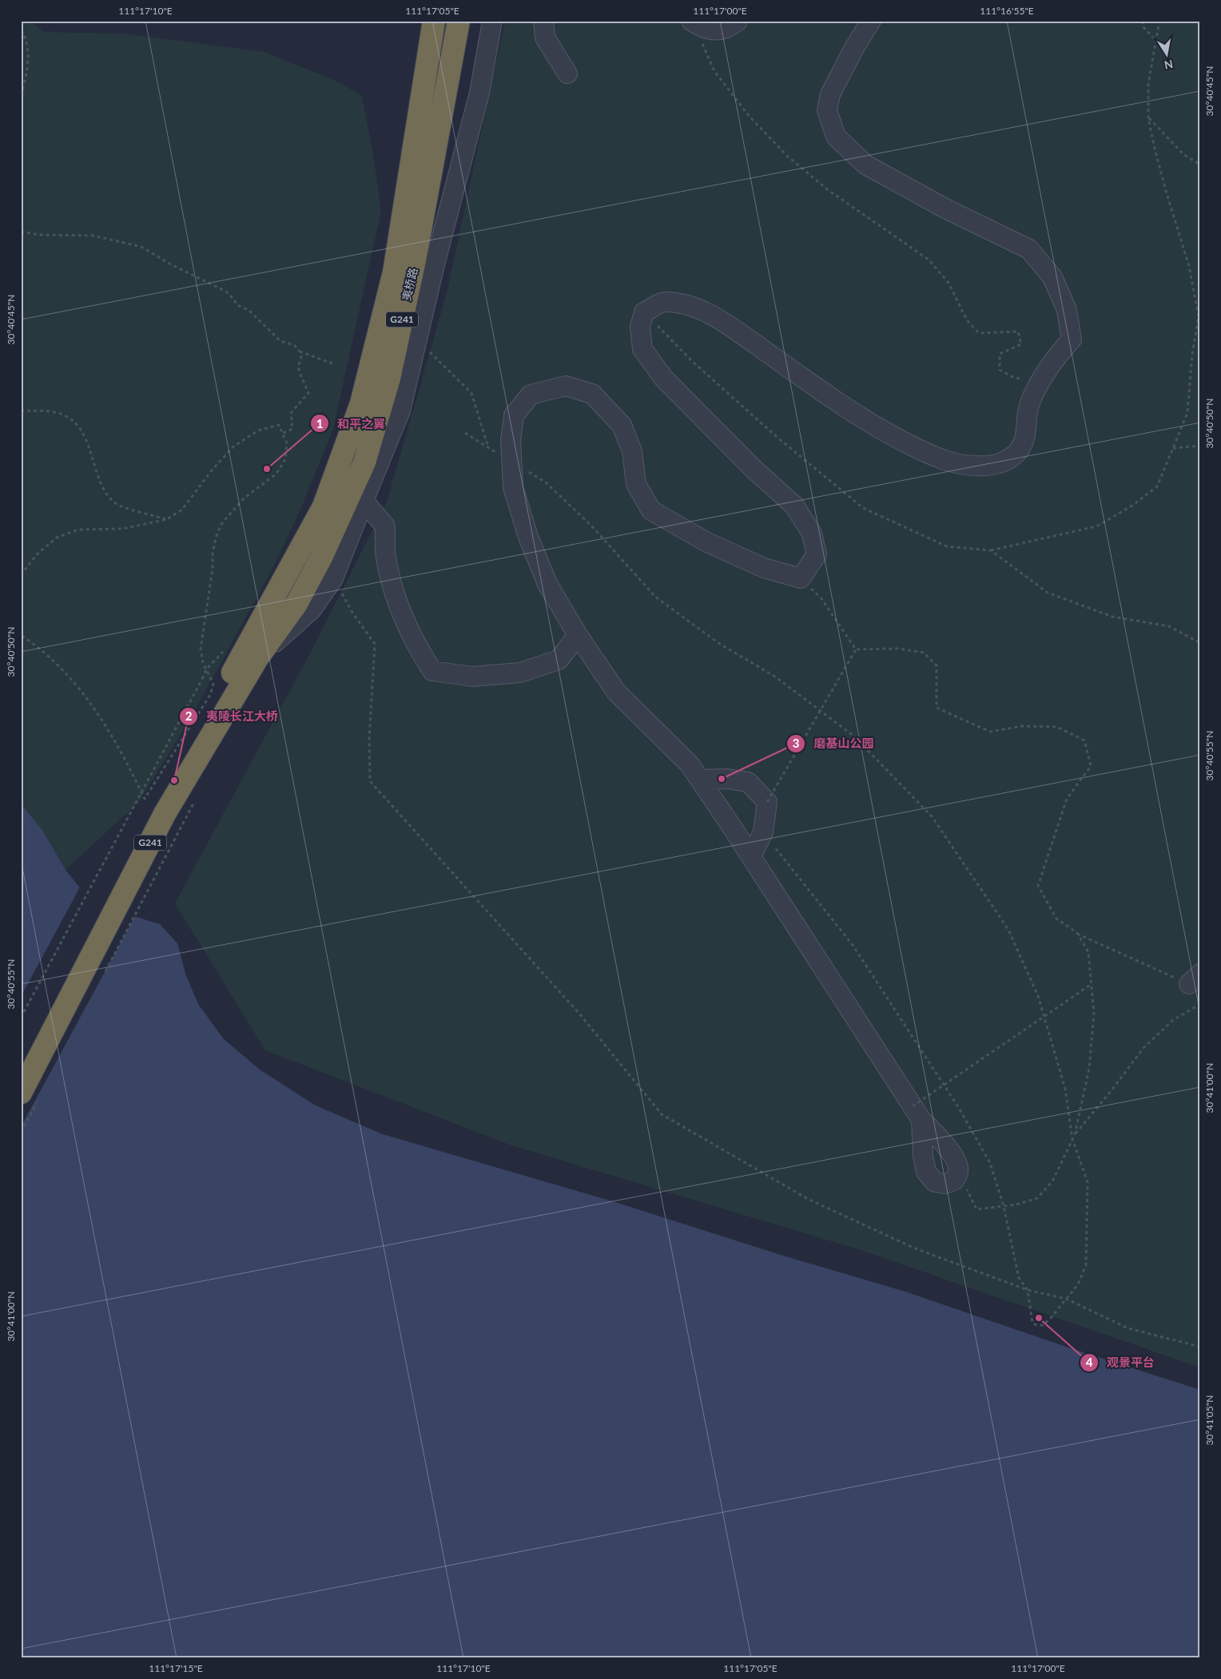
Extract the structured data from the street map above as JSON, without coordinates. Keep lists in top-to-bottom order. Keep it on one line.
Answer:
{"streets":{"highway":["夷桥路","G241"]},"crossings":[["夷桥路","G241"]],"places":["和平之翼","磨基山公园","夷陵长江大桥","观景平台"],"north":"bottom","coordinates":["111°17'10\"E","111°17'05\"E","111°17'00\"E","111°16'55\"E","30°40'45\"N","30°40'50\"N","30°40'55\"N","30°41'00\"N","30°41'05\"N","111°17'15\"E"]}
